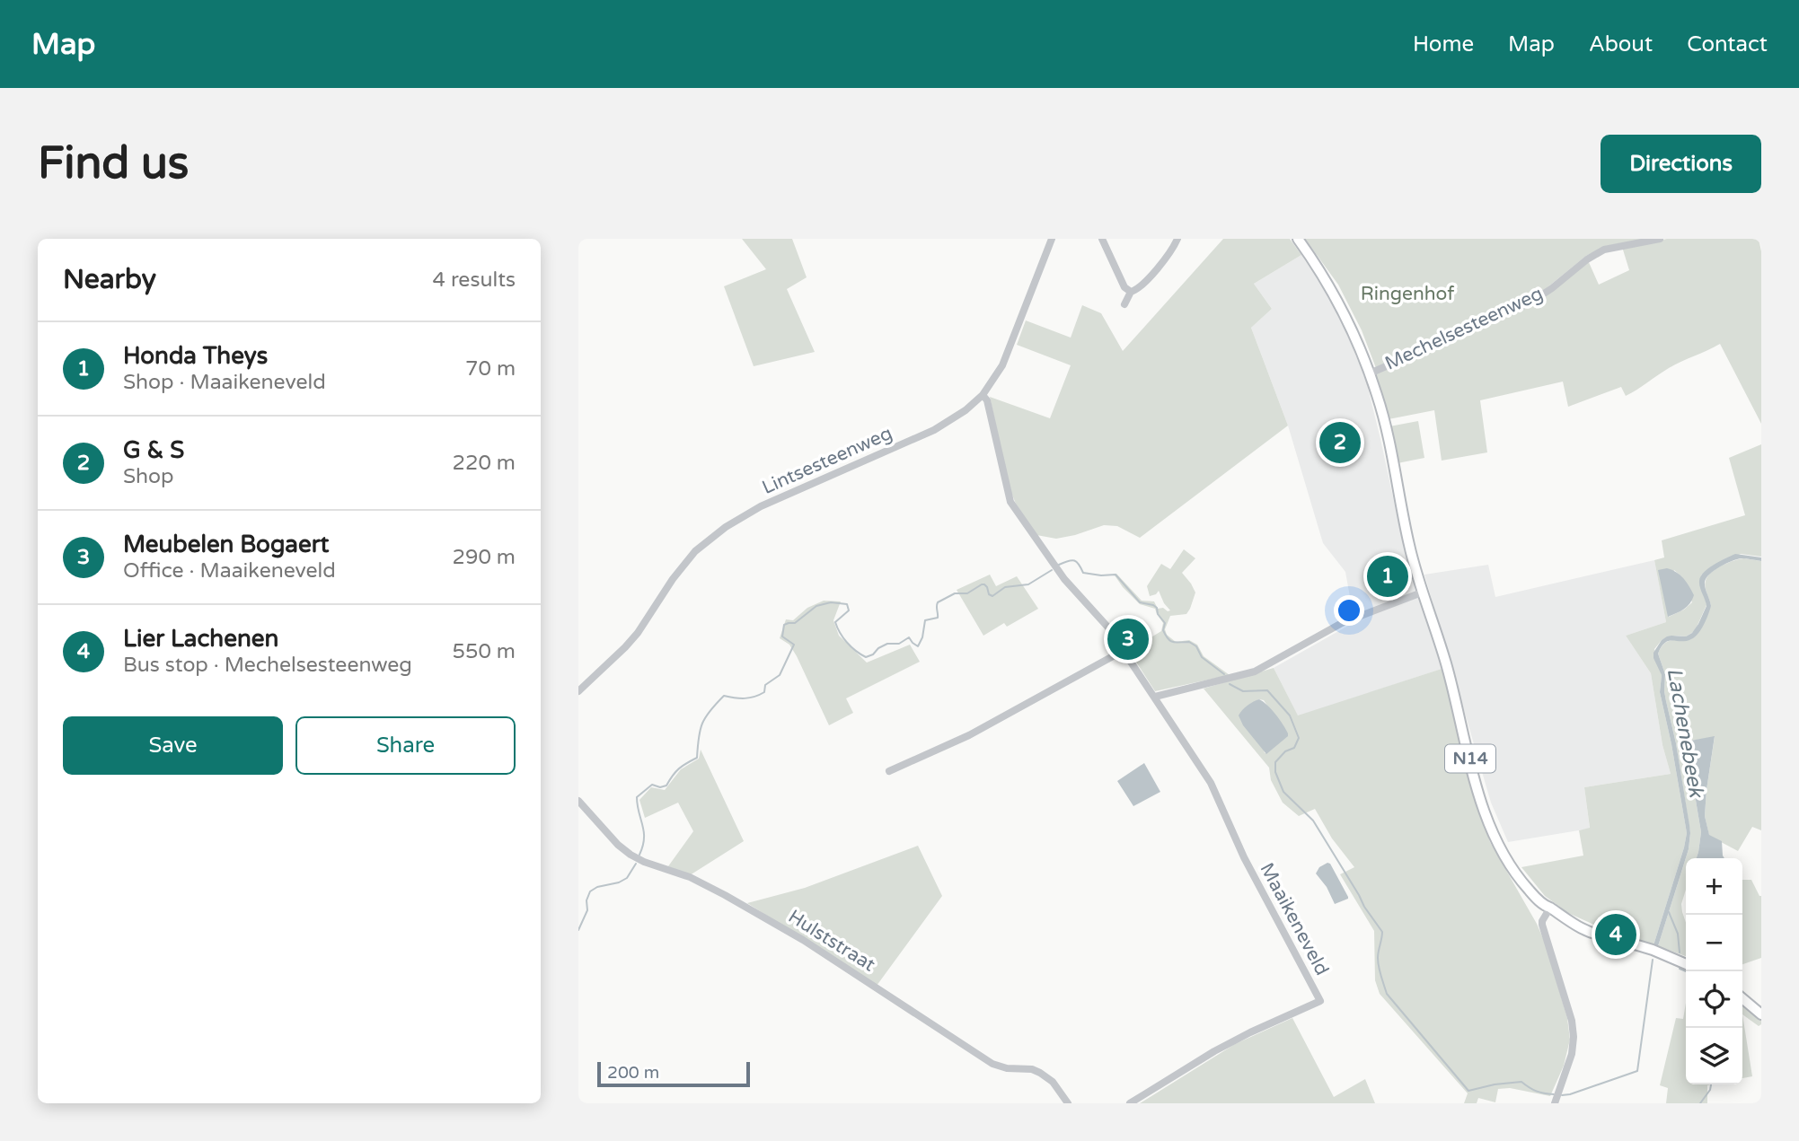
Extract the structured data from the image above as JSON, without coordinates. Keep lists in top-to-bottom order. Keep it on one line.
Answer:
{"streets":{"main road":["Mechelsesteenweg","N14"],"street":["Lintsesteenweg","Maaikeneveld","Hulststraat"]},"crossings":[["Lintsesteenweg","Maaikeneveld"]],"water":["Lachenebeek"],"parks":["Ringenhof"],"scale_bar":"200 m","page":{"header":"Map","nav":["Home","Map","About","Contact"],"buttons":["Directions",["Save","Share"]],"title":"Find us","heading":["Nearby","4 results"],"list":[{"mark":"1","name":"Honda Theys","note":"Shop · Maaikeneveld","value":"70 m"},{"mark":"2","name":"G & S","note":"Shop","value":"220 m"},{"mark":"3","name":"Meubelen Bogaert","note":"Office · Maaikeneveld","value":"290 m"},{"mark":"4","name":"Lier Lachenen","note":"Bus stop · Mechelsesteenweg","value":"550 m"}],"pins":["2","1","3","4"],"map_buttons":["+","−"],"scale":"200 m"}}
